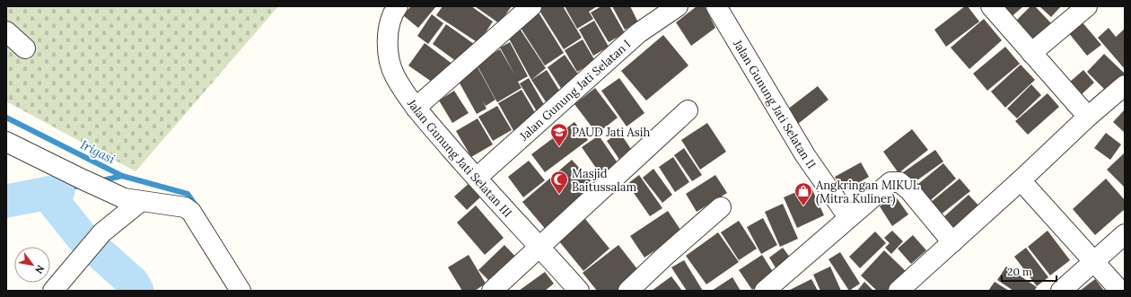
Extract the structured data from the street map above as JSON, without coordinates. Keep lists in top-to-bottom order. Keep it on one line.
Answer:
{"streets":{"street":["Jalan Gunung Jati Selatan I","Jalan Gunung Jati Selatan II","Jalan Gunung Jati Selatan III"]},"crossings":[["Jalan Gunung Jati Selatan I","Jalan Gunung Jati Selatan III"]],"water":["Irigasi"],"places":{"school or university":["PAUD Jati Asih"],"mosque":["Masjid Baitussalam"],"shop":["Angkringan MIKUL (Mitra Kuliner)"]},"scale_bar":"20 m","north":"bottom right"}
